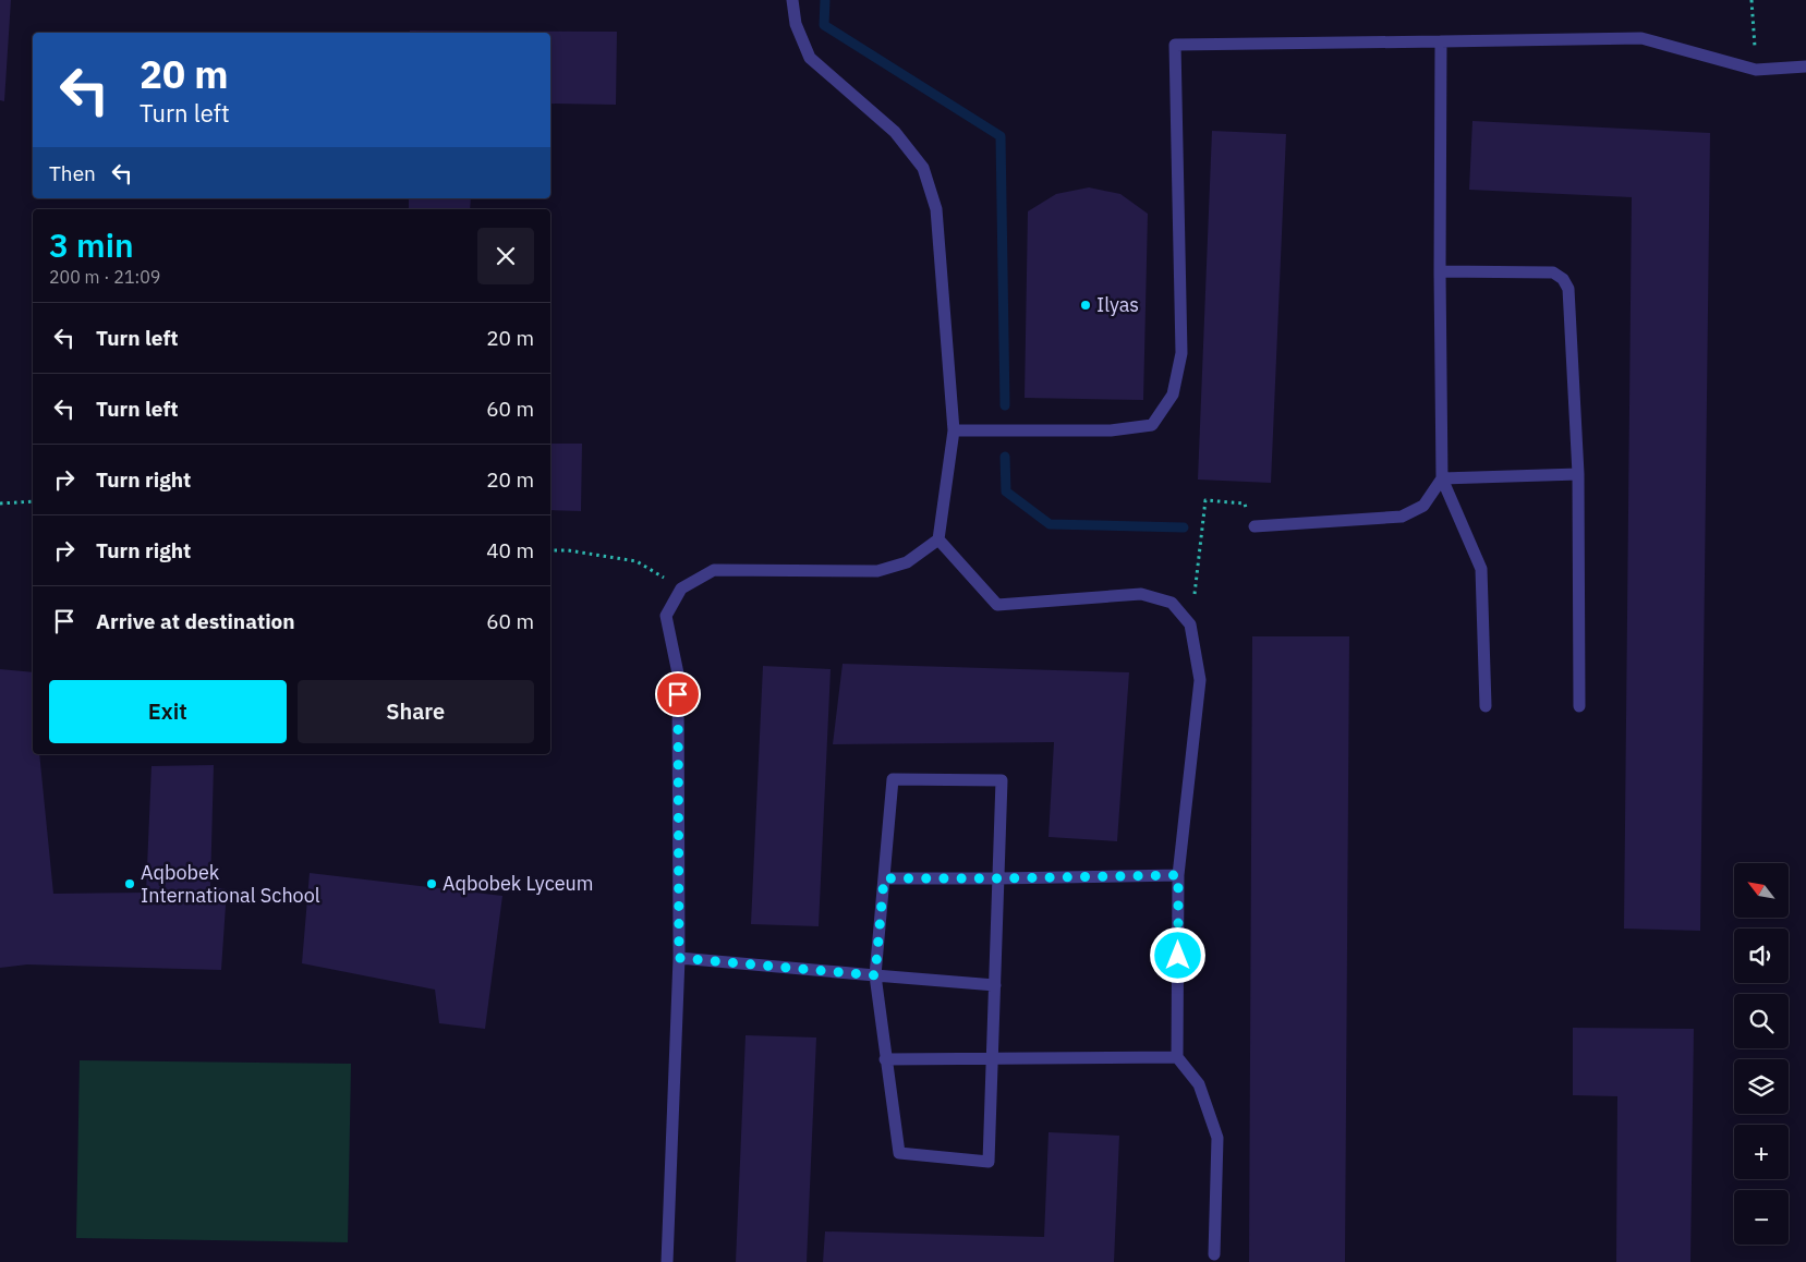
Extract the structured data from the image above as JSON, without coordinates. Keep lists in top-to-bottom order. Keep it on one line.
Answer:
{"places":["Ilyas","Aqbobek International School","Aqbobek Lyceum"],"north":"top left","page":{"turn":["20 m","Turn left"],"then":"Then","heading":["3 min","200 m · 21:09"],"list":[{"name":"Turn left","value":"20 m"},{"name":"Turn left","value":"60 m"},{"name":"Turn right","value":"20 m"},{"name":"Turn right","value":"40 m"},{"name":"Arrive at destination","value":"60 m"}],"buttons":["Exit","Share"],"map_buttons":["+","−"]}}
